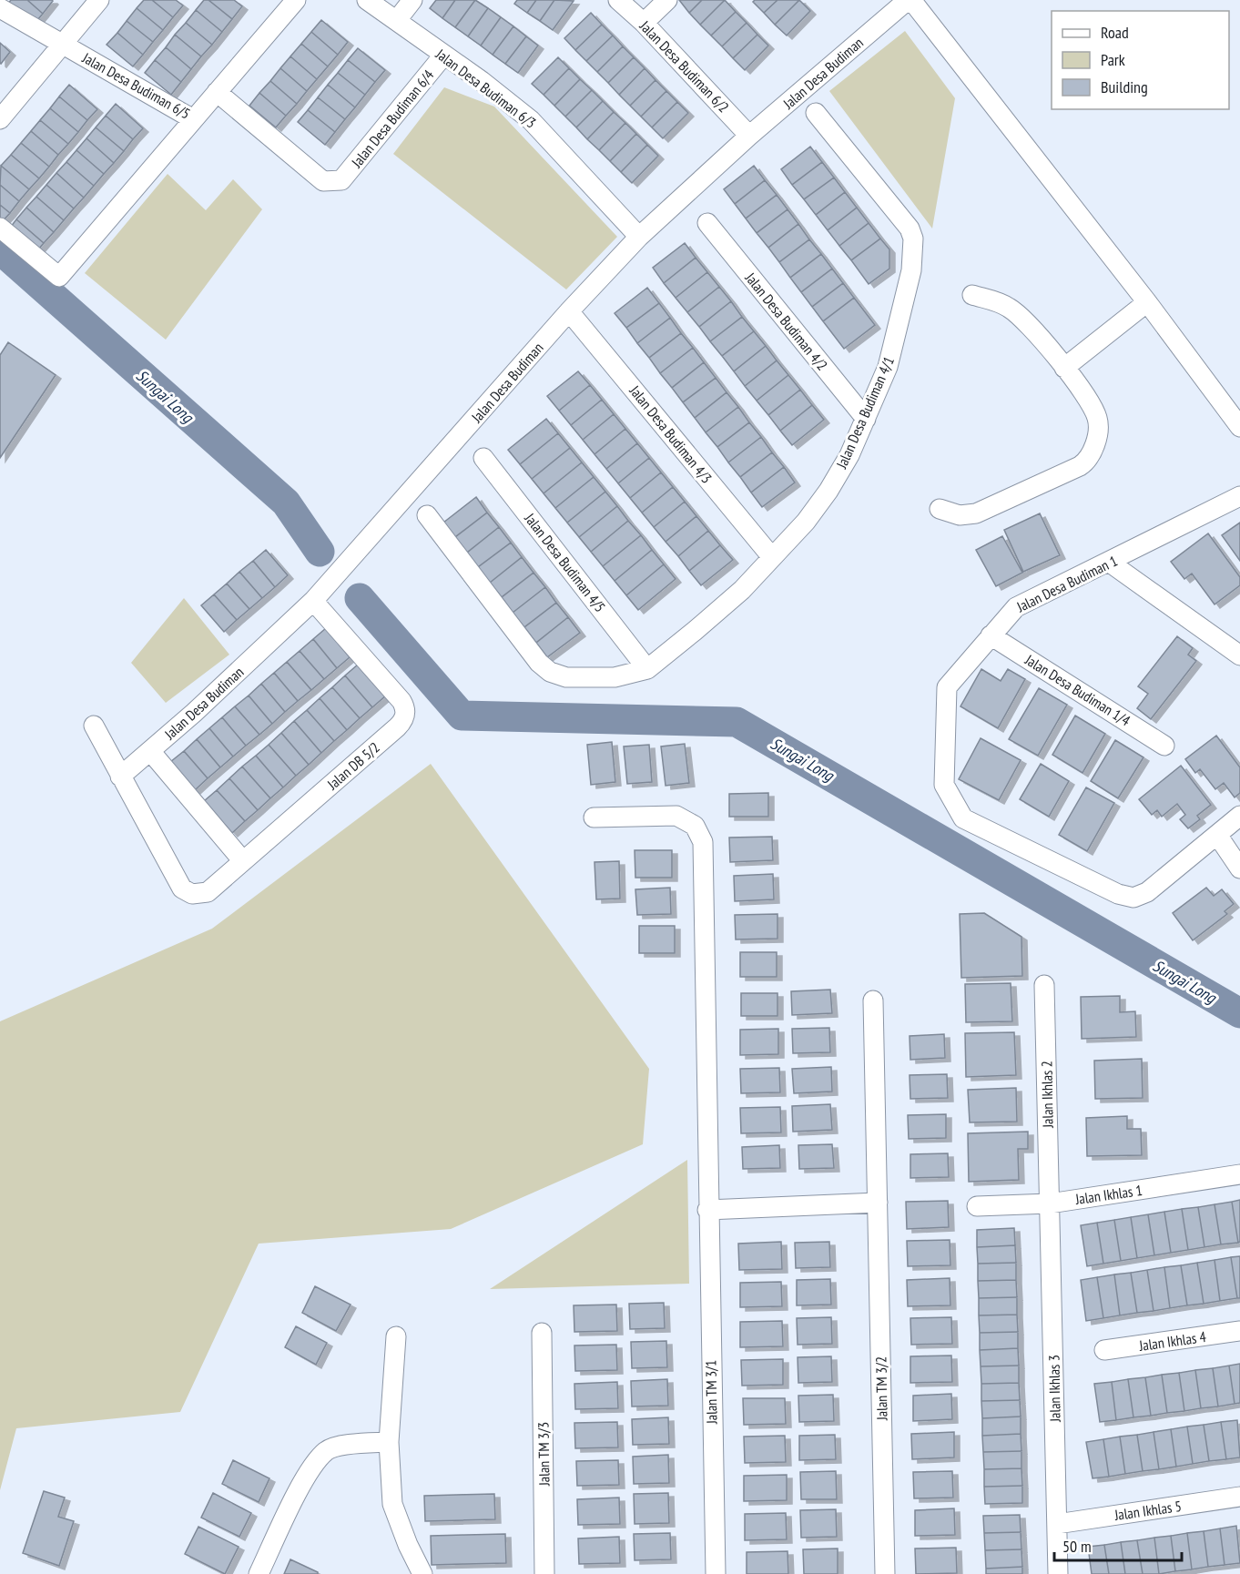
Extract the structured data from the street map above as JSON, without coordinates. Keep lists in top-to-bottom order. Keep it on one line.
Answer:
{"streets":{"street":["Jalan Desa Budiman 6/2","Jalan Desa Budiman","Jalan Desa Budiman 6/5","Jalan Desa Budiman 6/3","Jalan Desa Budiman 6/4","Jalan Desa Budiman 4/2","Jalan Desa Budiman 4/1","Jalan Desa Budiman 4/3","Jalan Desa Budiman 4/5","Jalan Desa Budiman 1","Jalan Desa Budiman 1/4","Jalan DB 5/2","Jalan Ikhlas 2","Jalan Ikhlas 1","Jalan Ikhlas 4","Jalan TM 3/2","Jalan Ikhlas 3","Jalan TM 3/1","Jalan TM 3/3","Jalan Ikhlas 5"]},"crossings":[["Jalan Desa Budiman 6/2","Jalan Desa Budiman"],["Jalan Desa Budiman","Jalan Desa Budiman 6/3"],["Jalan Desa Budiman","Jalan Desa Budiman 4/3"],["Jalan Desa Budiman","Jalan DB 5/2"],["Jalan Desa Budiman 6/5","Jalan Desa Budiman 6/4"],["Jalan Desa Budiman 6/3","Jalan Desa Budiman 6/4"],["Jalan Desa Budiman 4/2","Jalan Desa Budiman 4/1"],["Jalan Desa Budiman 4/1","Jalan Desa Budiman 4/3"],["Jalan Desa Budiman 4/1","Jalan Desa Budiman 4/5"],["Jalan Desa Budiman 1","Jalan Desa Budiman 1/4"],["Jalan Ikhlas 2","Jalan Ikhlas 1"],["Jalan Ikhlas 2","Jalan Ikhlas 3"],["Jalan Ikhlas 1","Jalan Ikhlas 3"],["Jalan Ikhlas 3","Jalan Ikhlas 5"]],"water":["Sungai Long"],"legend":["Road","Park","Building"],"scale_bar":"50 m"}
